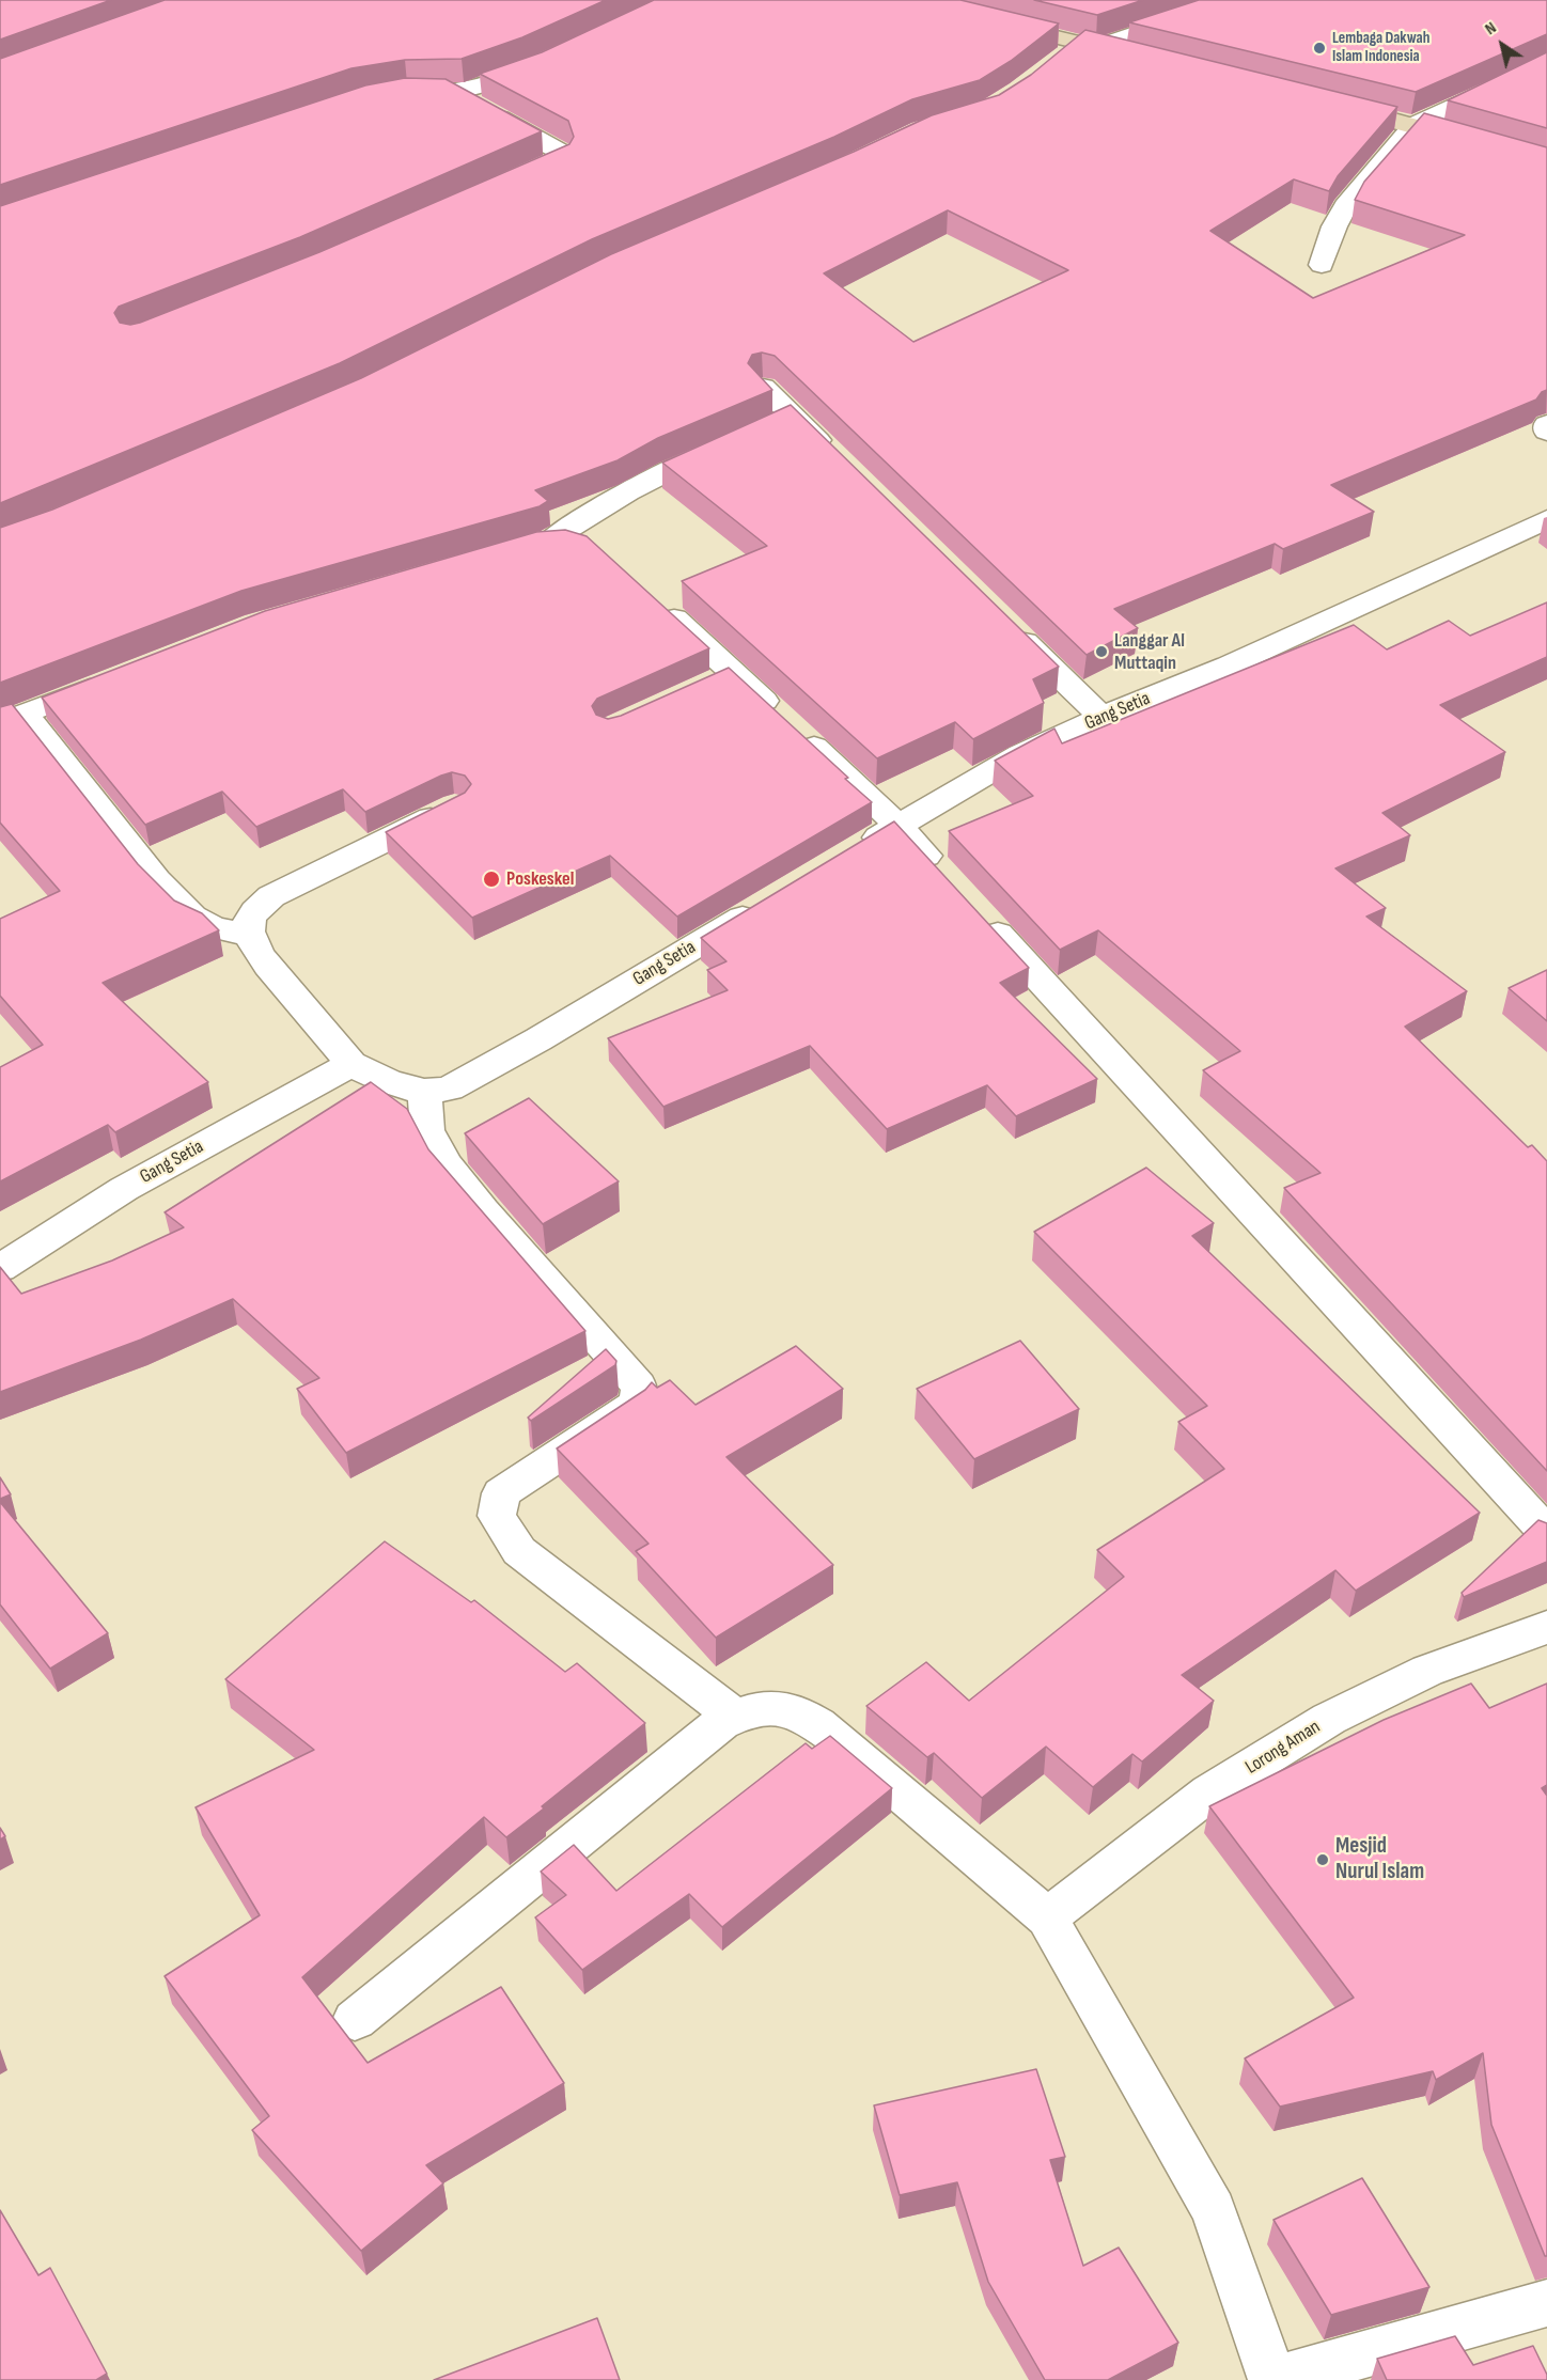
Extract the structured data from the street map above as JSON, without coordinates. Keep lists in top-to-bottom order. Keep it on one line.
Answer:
{"streets":{"street":["Gang Setia","Lorong Aman"]},"places":["Lembaga Dakwah Islam Indonesia","Langgar Al Muttaqin","Poskeskel","Mesjid Nurul Islam"],"north":"top left"}
